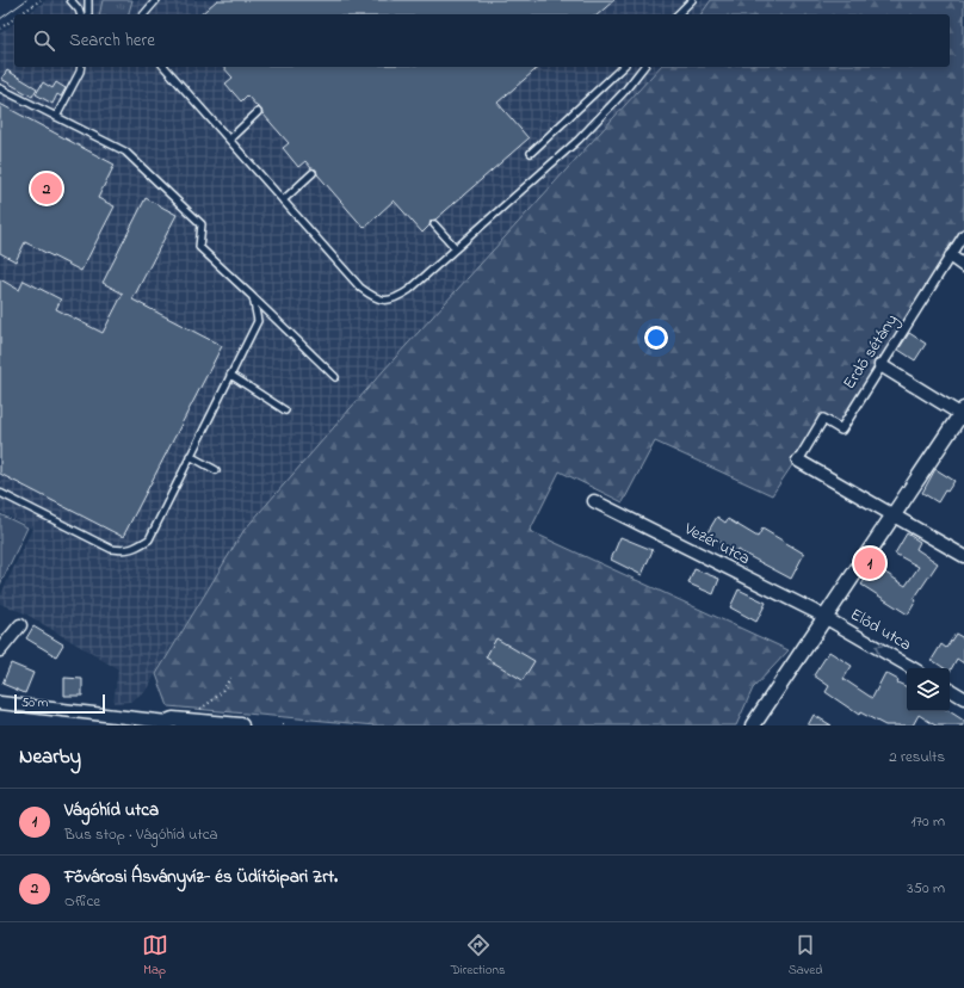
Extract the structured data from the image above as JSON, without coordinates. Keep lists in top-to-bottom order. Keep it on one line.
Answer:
{"streets":{"street":["Erdő sétány","Vezér utca","Előd utca"]},"crossings":[["Vezér utca","Előd utca"]],"one_way":["Előd utca"],"scale_bar":"50 m","page":{"search":"Search here","pins":["2","1"],"scale":"50 m","heading":["Nearby","2 results"],"list":[{"mark":"1","name":"Vágóhíd utca","note":"Bus stop · Vágóhíd utca","value":"170 m"},{"mark":"2","name":"Fővárosi Ásványvíz- és Üdítőipari Zrt.","note":"Office","value":"350 m"}],"nav":["Map","Directions","Saved"]}}
